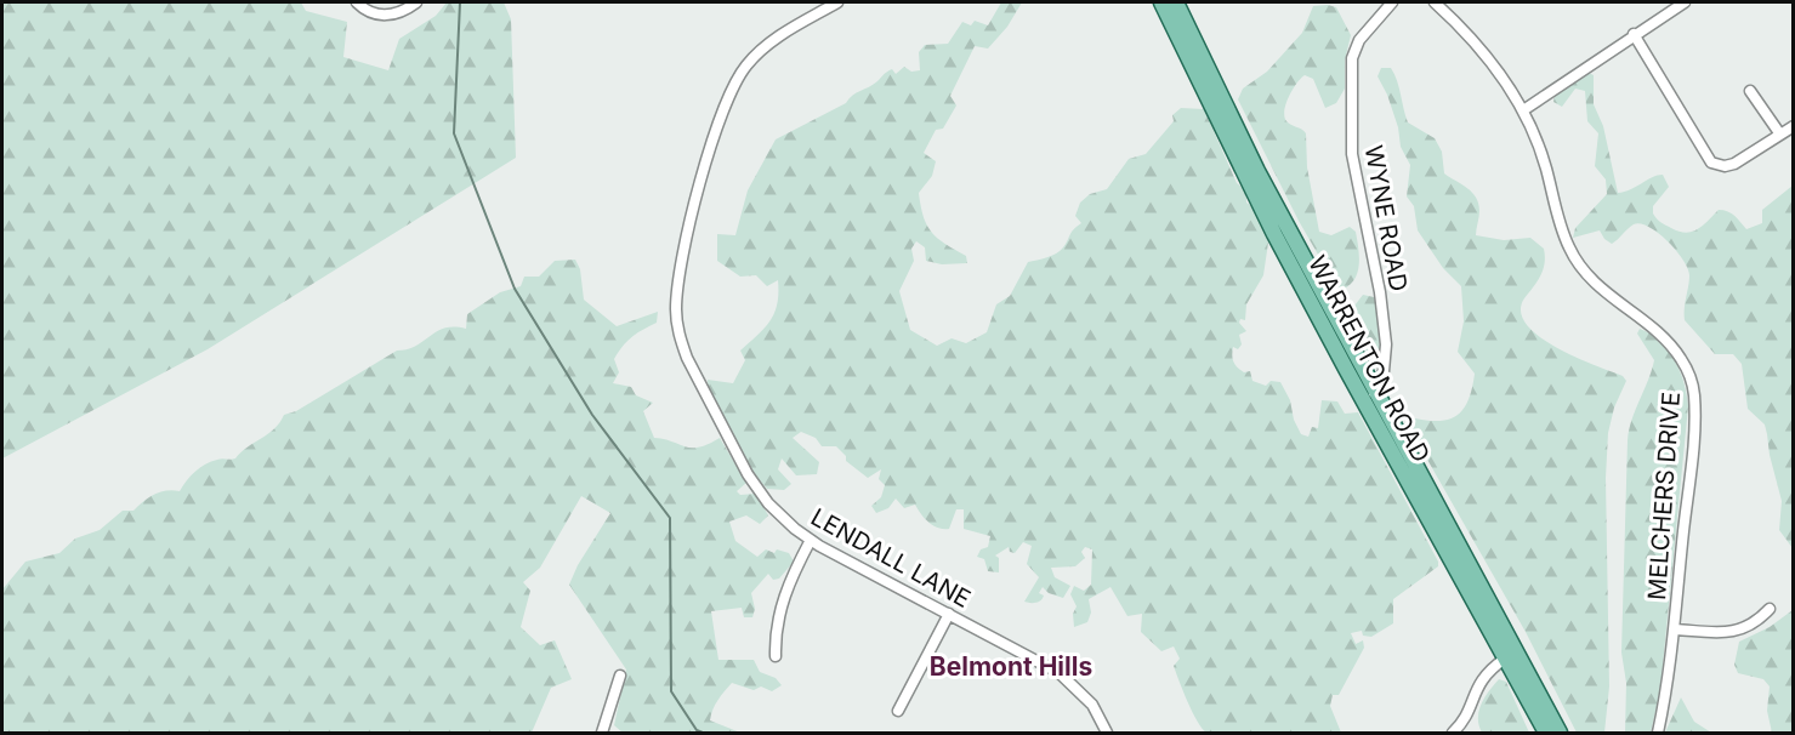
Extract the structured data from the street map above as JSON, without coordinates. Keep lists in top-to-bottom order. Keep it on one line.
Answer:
{"streets":{"main road":["WARRENTON ROAD"],"street":["WYNE ROAD","MELCHERS DRIVE","LENDALL LANE"]},"crossings":[["WYNE ROAD","WARRENTON ROAD"]],"districts":["Belmont Hills"]}
